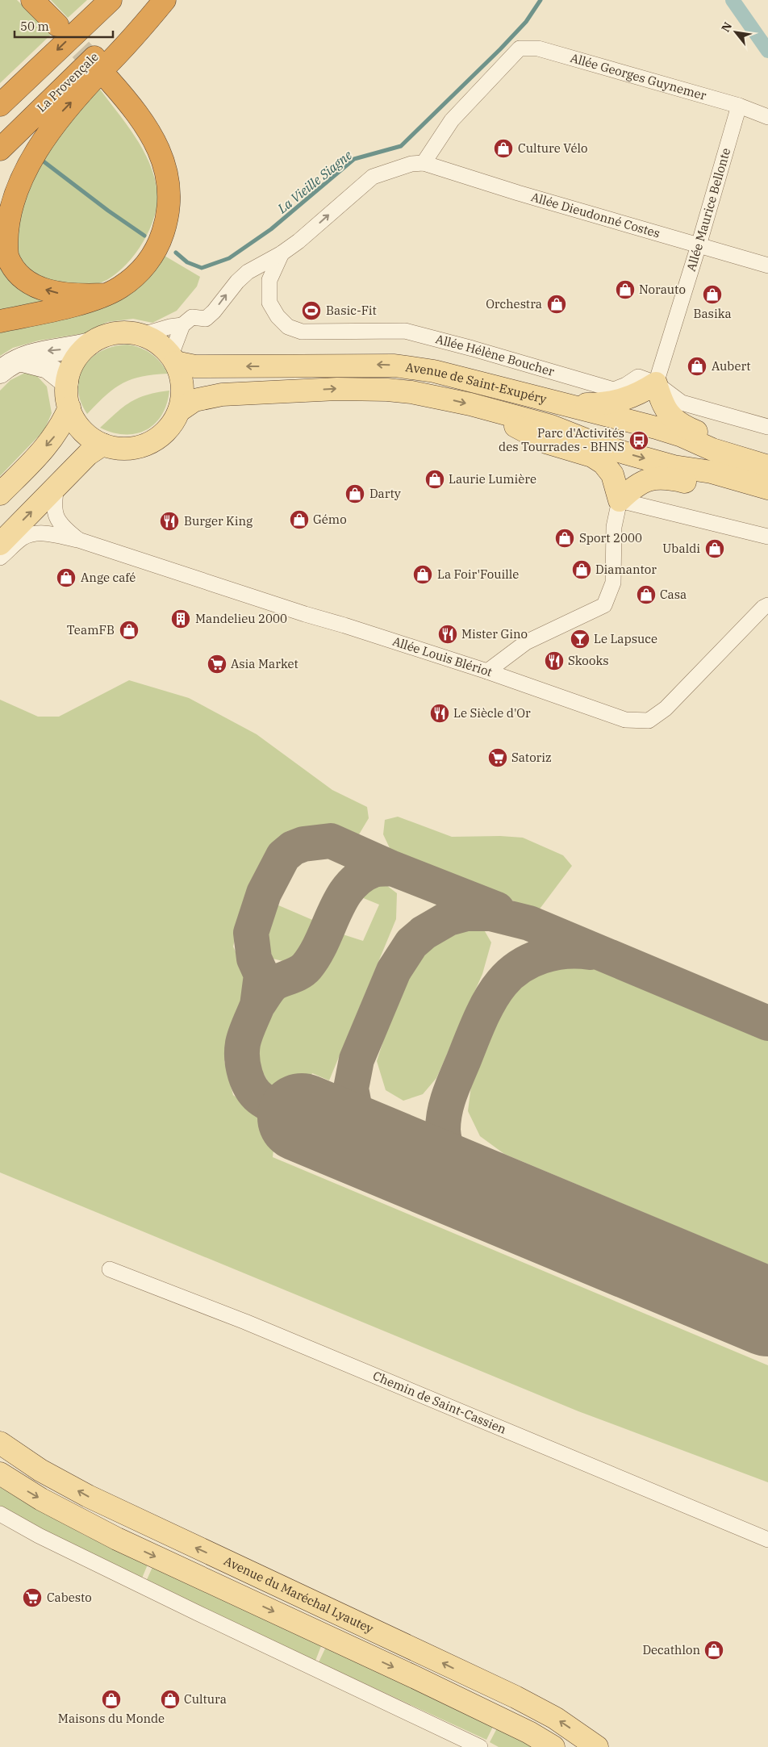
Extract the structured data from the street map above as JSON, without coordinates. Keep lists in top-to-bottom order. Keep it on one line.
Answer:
{"streets":{"highway":["La Provençale"],"main road":["Avenue de Saint-Exupéry","Avenue du Maréchal Lyautey"],"street":["Allée Georges Guynemer","Allée Maurice Bellonte","Allée Dieudonné Costes","Allée Hélène Boucher","Allée Louis Blériot","Chemin de Saint-Cassien"]},"crossings":[["Allée Georges Guynemer","Allée Maurice Bellonte"],["Allée Georges Guynemer","Allée Dieudonné Costes"],["Allée Georges Guynemer","Allée Hélène Boucher"],["Allée Maurice Bellonte","Allée Dieudonné Costes"],["Allée Maurice Bellonte","Allée Hélène Boucher"],["Allée Dieudonné Costes","Allée Hélène Boucher"]],"water":["La Vieille Siagne"],"places":{"shop":["Culture Vélo","Norauto","Basika","Orchestra","Aubert","Laurie Lumière","Darty","Gémo","Sport 2000","Ubaldi","Diamantor","La Foir'Fouille","Ange café","Casa","TeamFB","Decathlon","Maisons du Monde","Cultura"],"sports":["Basic-Fit"],"bus stop":["Parc d'Activités des Tourrades - BHNS"],"restaurant":["Burger King","Mister Gino","Skooks","Le Siècle d'Or"],"building":["Mandelieu 2000"],"bar":["Le Lapsuce"],"supermarket":["Asia Market","Satoriz","Cabesto"]},"scale_bar":"50 m","north":"top left"}
